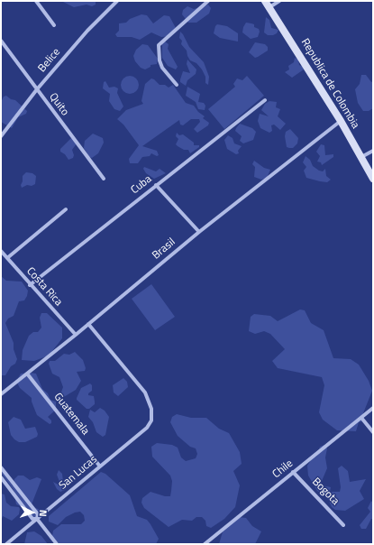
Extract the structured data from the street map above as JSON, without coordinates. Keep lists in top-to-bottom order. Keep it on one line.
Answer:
{"streets":{"street":["Belice","Republica de Colombia","Quito","Cuba","Brasil","Costa Rica","Guatemala","Chile","San Lucas","Bogota"]},"crossings":[["Belice","Quito"],["Republica de Colombia","Brasil"],["Cuba","Costa Rica"],["Brasil","Costa Rica"],["Brasil","Guatemala"],["Brasil","San Lucas"],["Guatemala","San Lucas"],["Chile","Bogota"]],"north":"right"}
